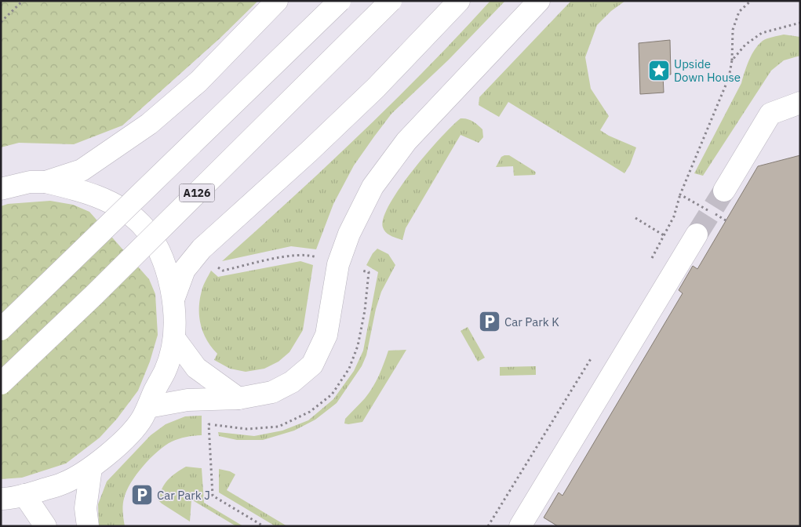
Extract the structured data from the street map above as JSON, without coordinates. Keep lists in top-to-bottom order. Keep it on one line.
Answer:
{"streets":{"main road":["A126"]},"places":{"place":["Upside Down House"],"parking":["Car Park K","Car Park J"]}}
